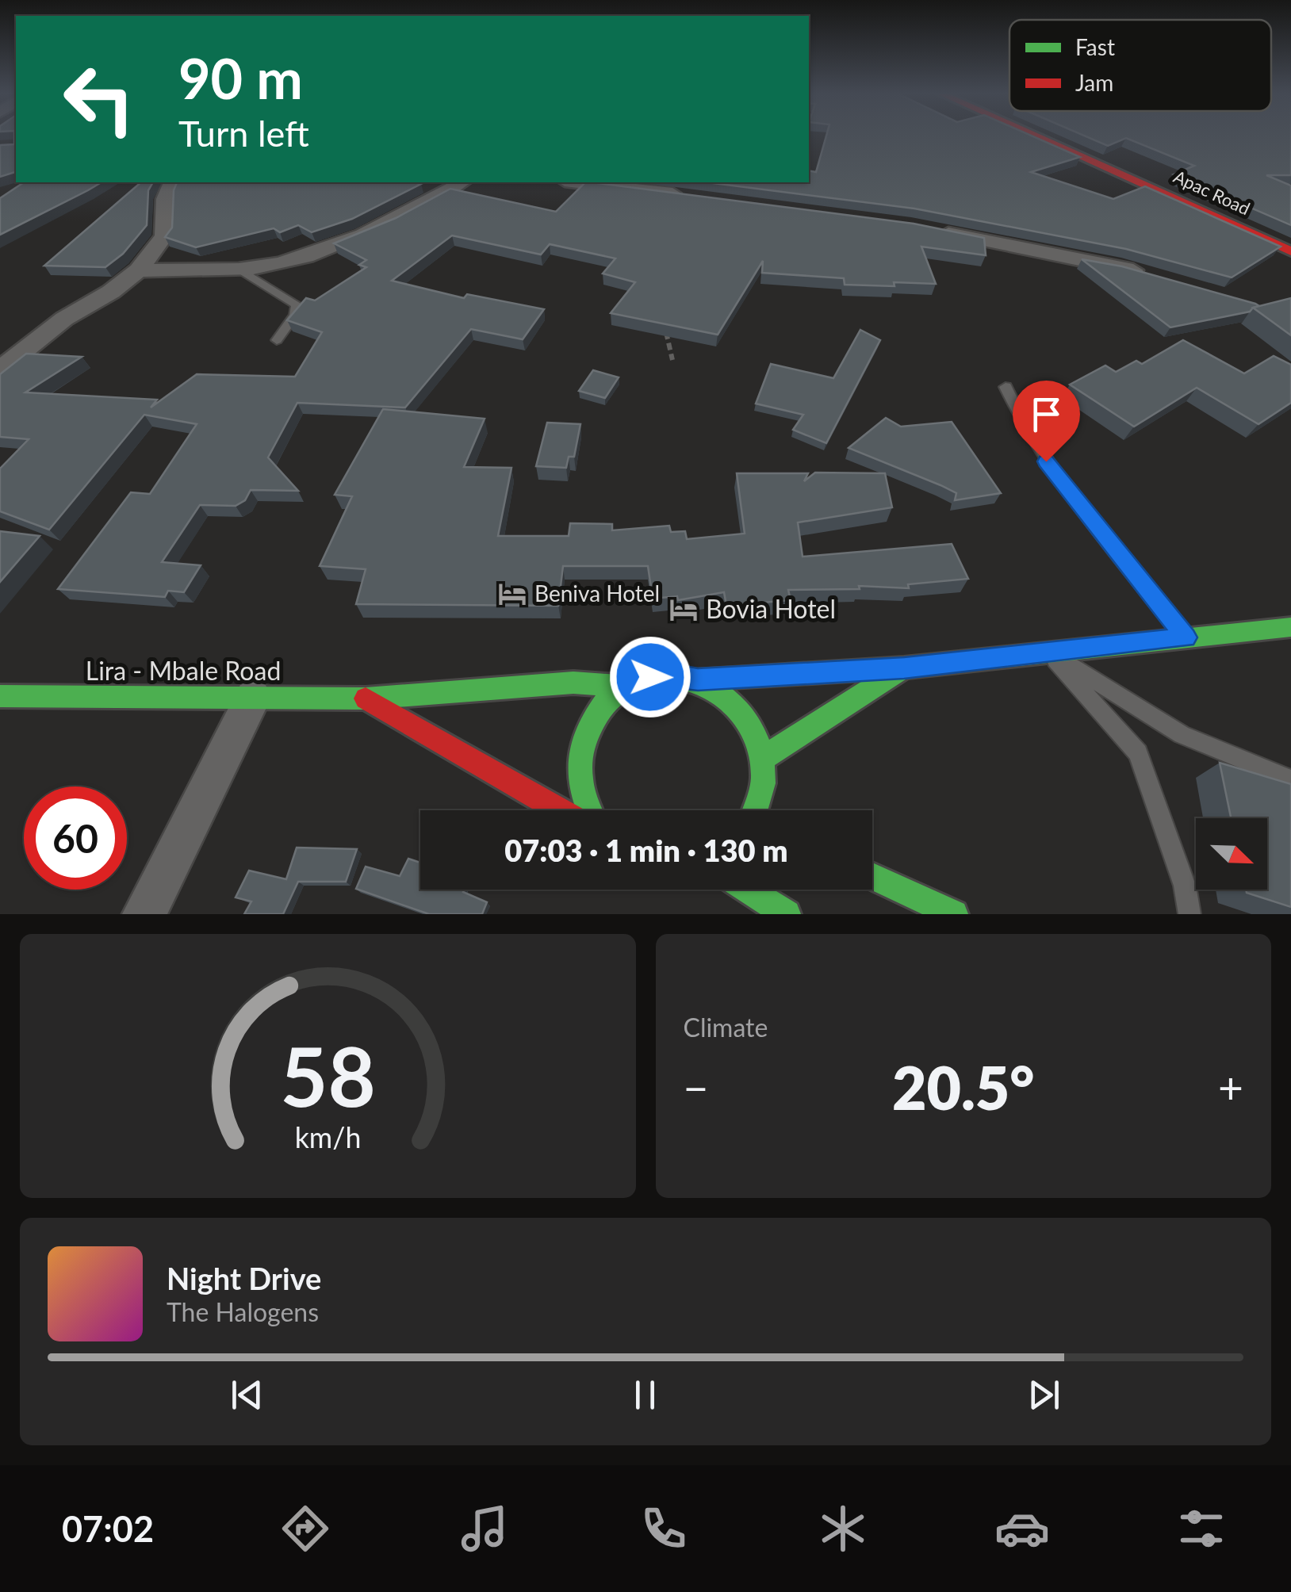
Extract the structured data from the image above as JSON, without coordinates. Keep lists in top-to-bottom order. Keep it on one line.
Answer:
{"streets":{"main road":["Apac Road","Lira - Mbale Road"]},"places":{"hotel":["Beniva Hotel","Bovia Hotel"]},"legend":["Fast","Jam"],"north":"bottom right","page":{"turn":["90 m","Turn left"],"limit":"60","trip":"07:03 · 1 min · 130 m","tile":"Climate","heat":["−","20.5°","+"],"song":["Night Drive","The Halogens"],"tabs":"07:02","gauge":["58","km/h"]}}
